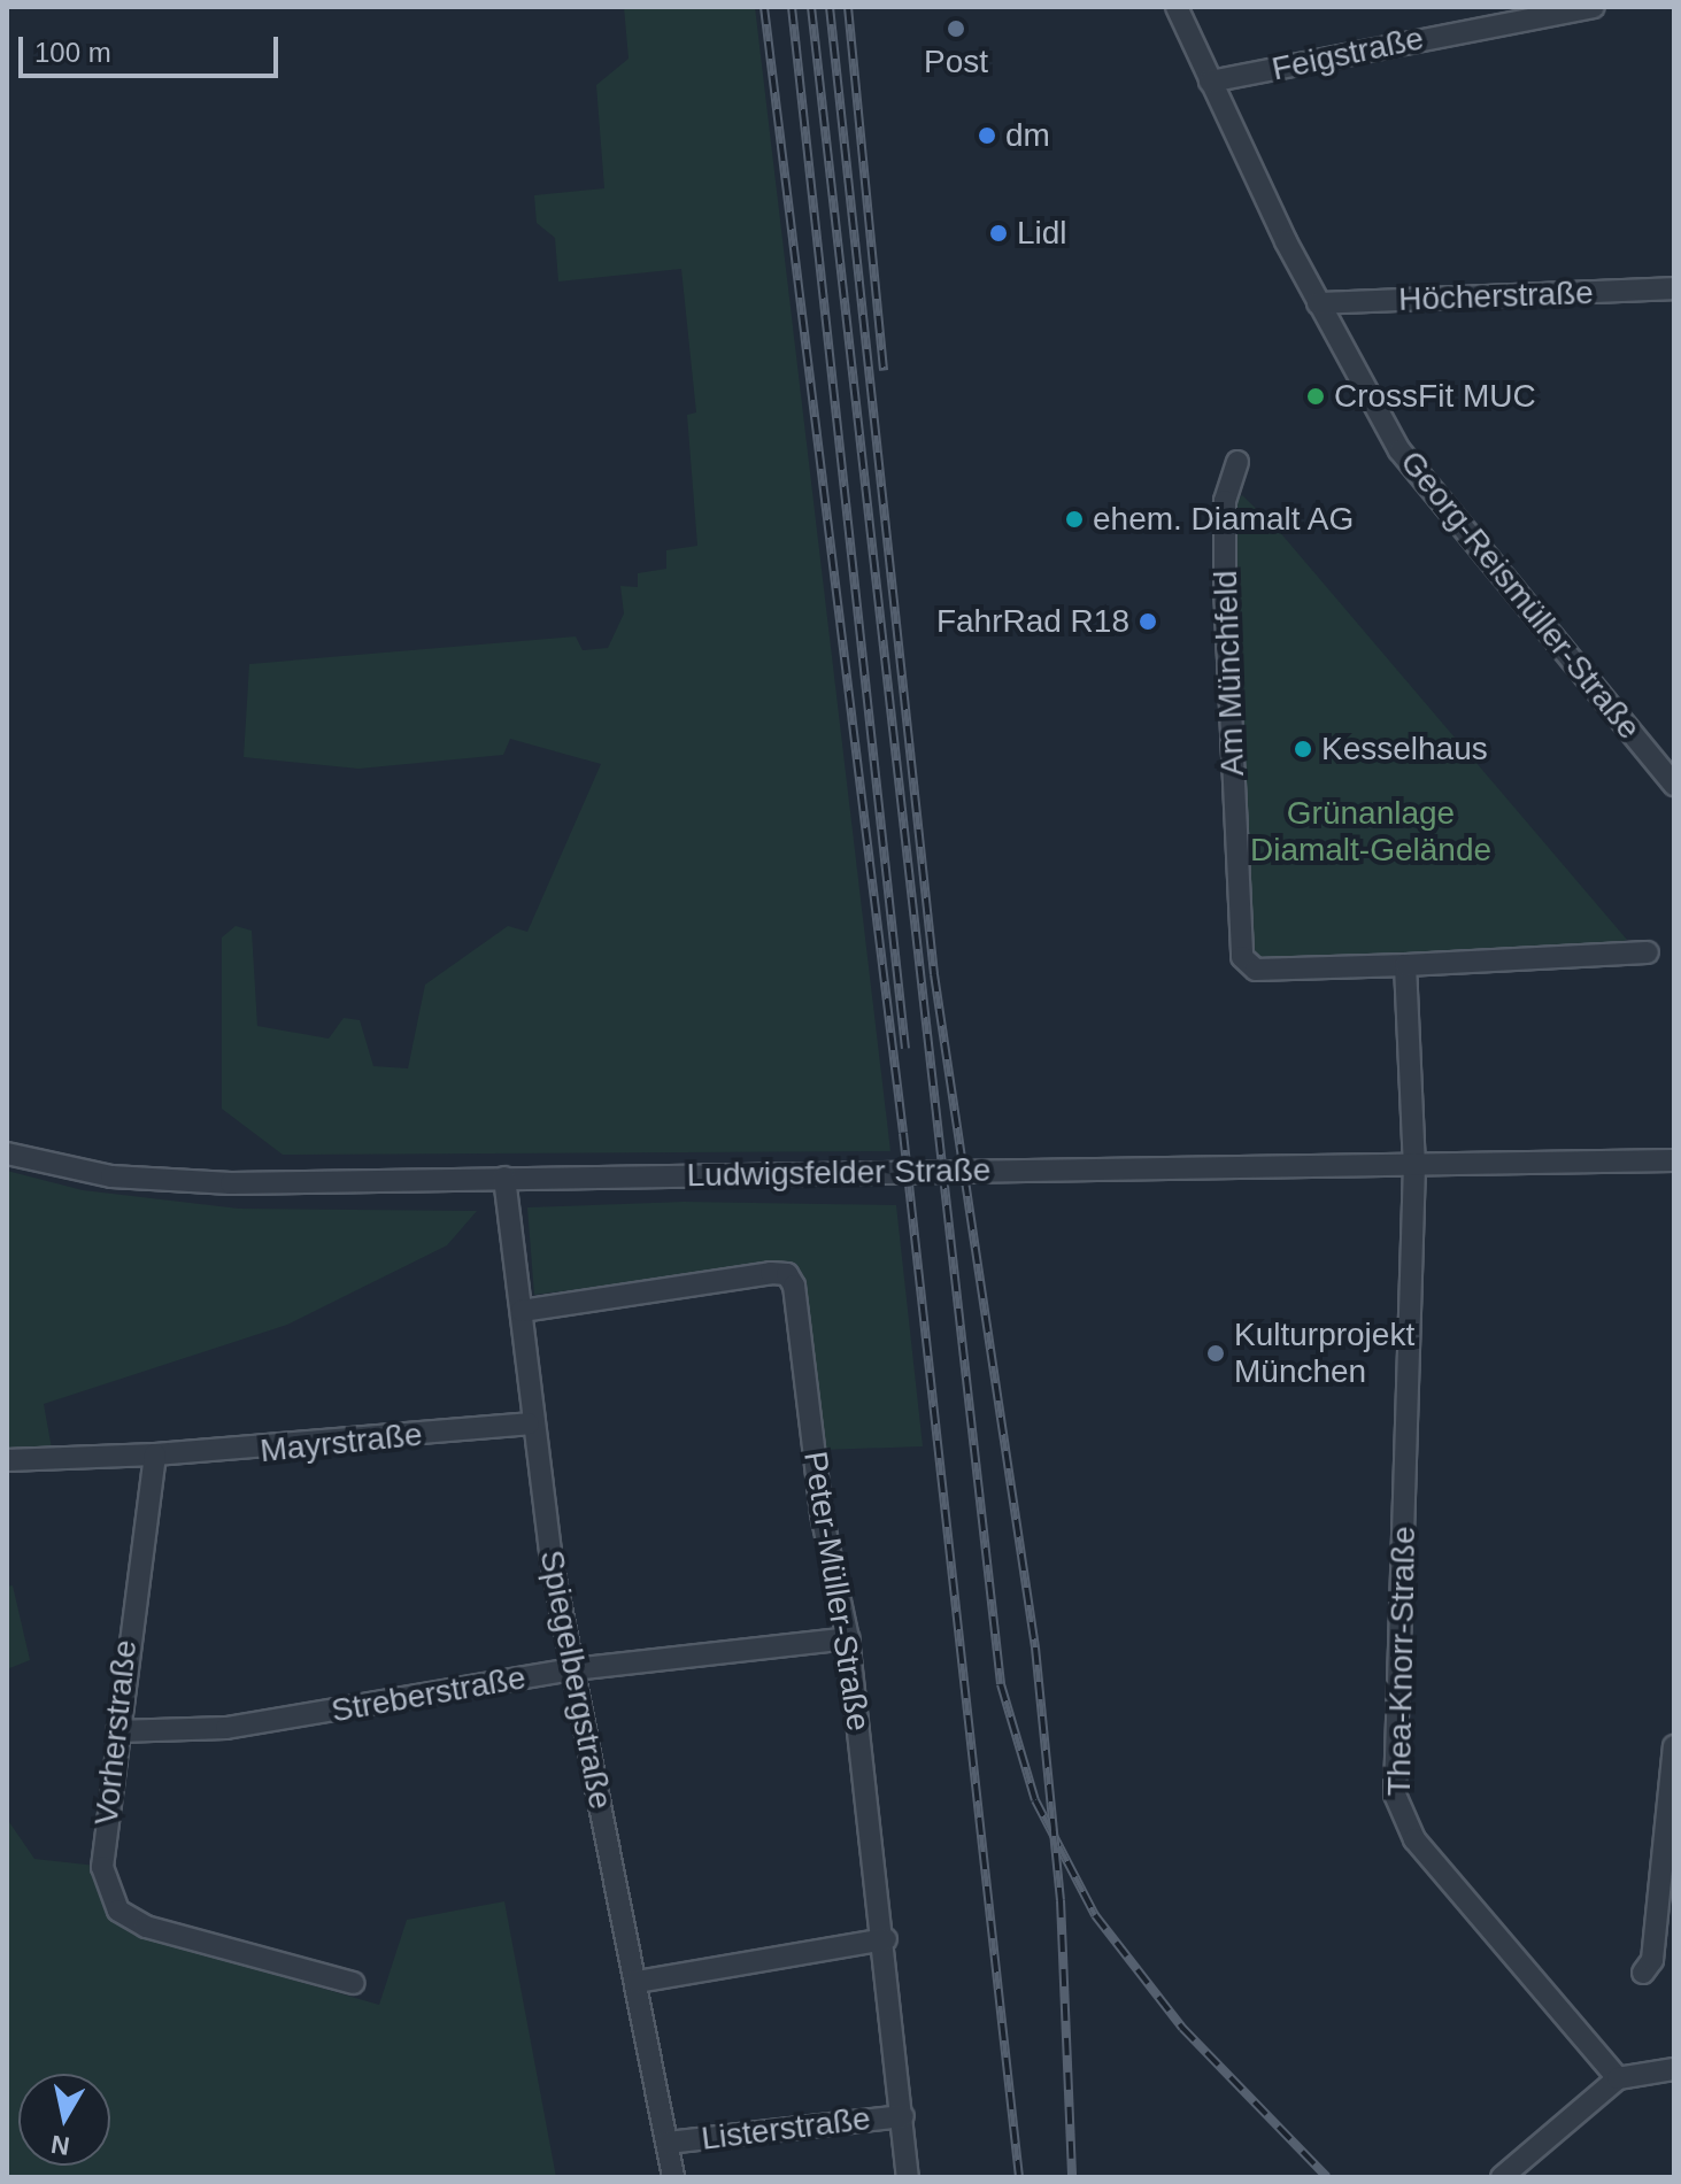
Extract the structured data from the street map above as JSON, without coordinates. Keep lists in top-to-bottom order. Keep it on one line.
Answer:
{"streets":{"street":["Feigstraße","Höcherstraße","Georg-Reismüller-Straße","Am Münchfeld","Ludwigsfelder Straße","Mayrstraße","Peter-Müller-Straße","Thea-Knorr-Straße","Spiegelbergstraße","Streberstraße","Vorherstraße","Listerstraße"]},"crossings":[["Feigstraße","Georg-Reismüller-Straße"],["Höcherstraße","Georg-Reismüller-Straße"],["Ludwigsfelder Straße","Thea-Knorr-Straße"],["Ludwigsfelder Straße","Spiegelbergstraße"],["Mayrstraße","Spiegelbergstraße"],["Mayrstraße","Vorherstraße"],["Peter-Müller-Straße","Spiegelbergstraße"],["Peter-Müller-Straße","Streberstraße"],["Peter-Müller-Straße","Listerstraße"],["Spiegelbergstraße","Streberstraße"],["Spiegelbergstraße","Listerstraße"],["Streberstraße","Vorherstraße"]],"parks":["Grünanlage Diamalt-Gelände"],"places":["Post","dm","Lidl","CrossFit MUC","ehem. Diamalt AG","FahrRad R18","Kesselhaus","Kulturprojekt München"],"scale_bar":"100 m","north":"bottom"}
